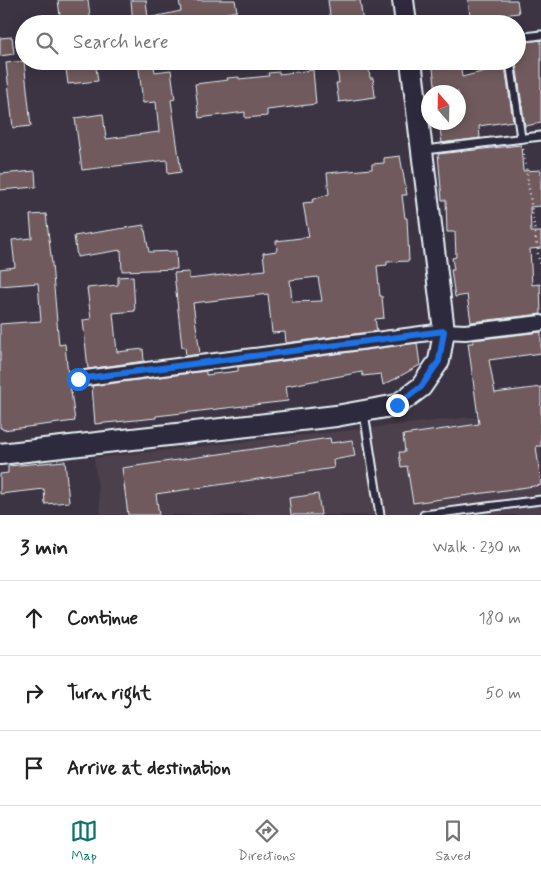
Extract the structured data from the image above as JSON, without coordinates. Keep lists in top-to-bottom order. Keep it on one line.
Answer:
{"north":"top","page":{"search":"Search here","heading":["3 min","Walk · 230 m"],"list":[["Continue","180 m"],["Turn right","50 m"],"Arrive at destination"],"nav":["Map","Directions","Saved"]}}
